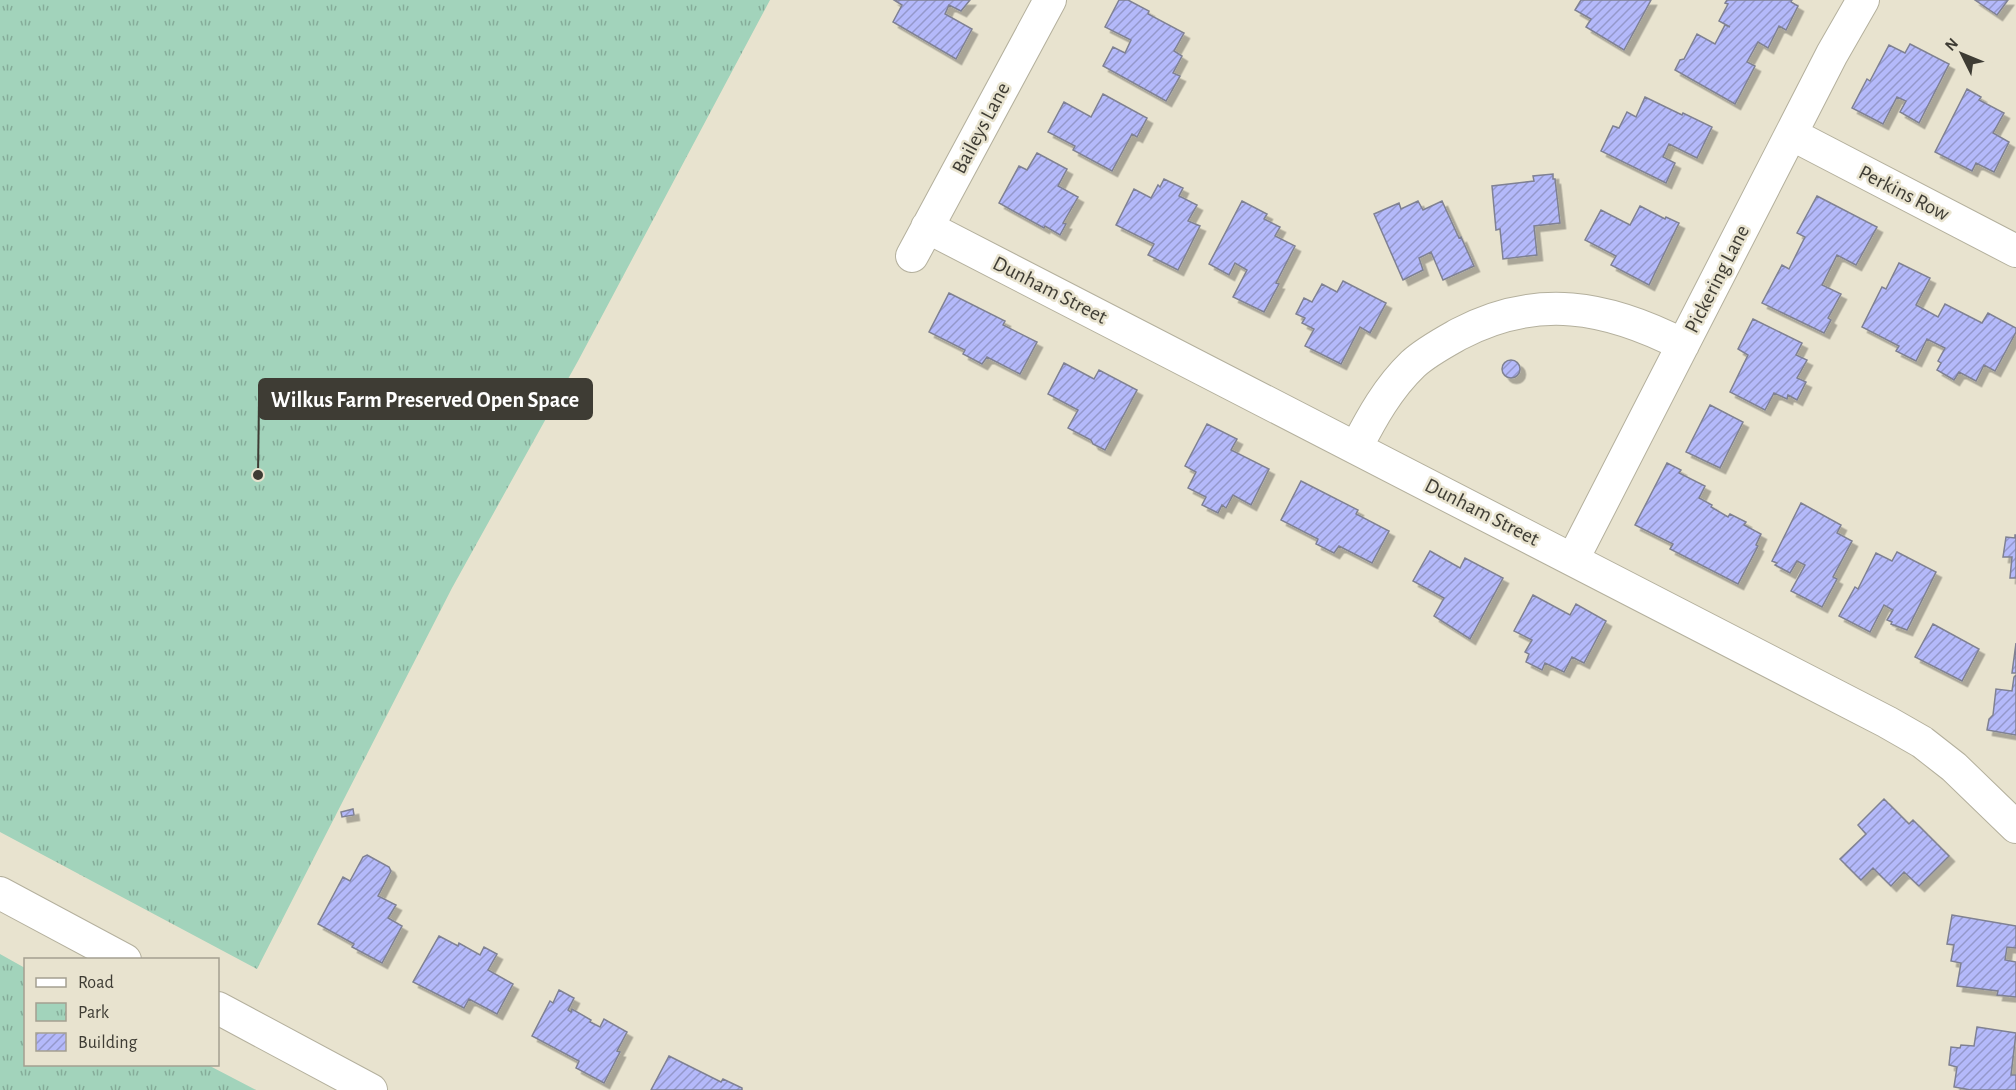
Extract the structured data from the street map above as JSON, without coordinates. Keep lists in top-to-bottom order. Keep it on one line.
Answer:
{"streets":{"street":["Baileys Lane","Perkins Row","Pickering Lane","Dunham Street"]},"crossings":[["Baileys Lane","Dunham Street"],["Perkins Row","Pickering Lane"],["Pickering Lane","Dunham Street"]],"places":["Wilkus Farm Preserved Open Space"],"legend":["Road","Park","Building"],"north":"top left"}
